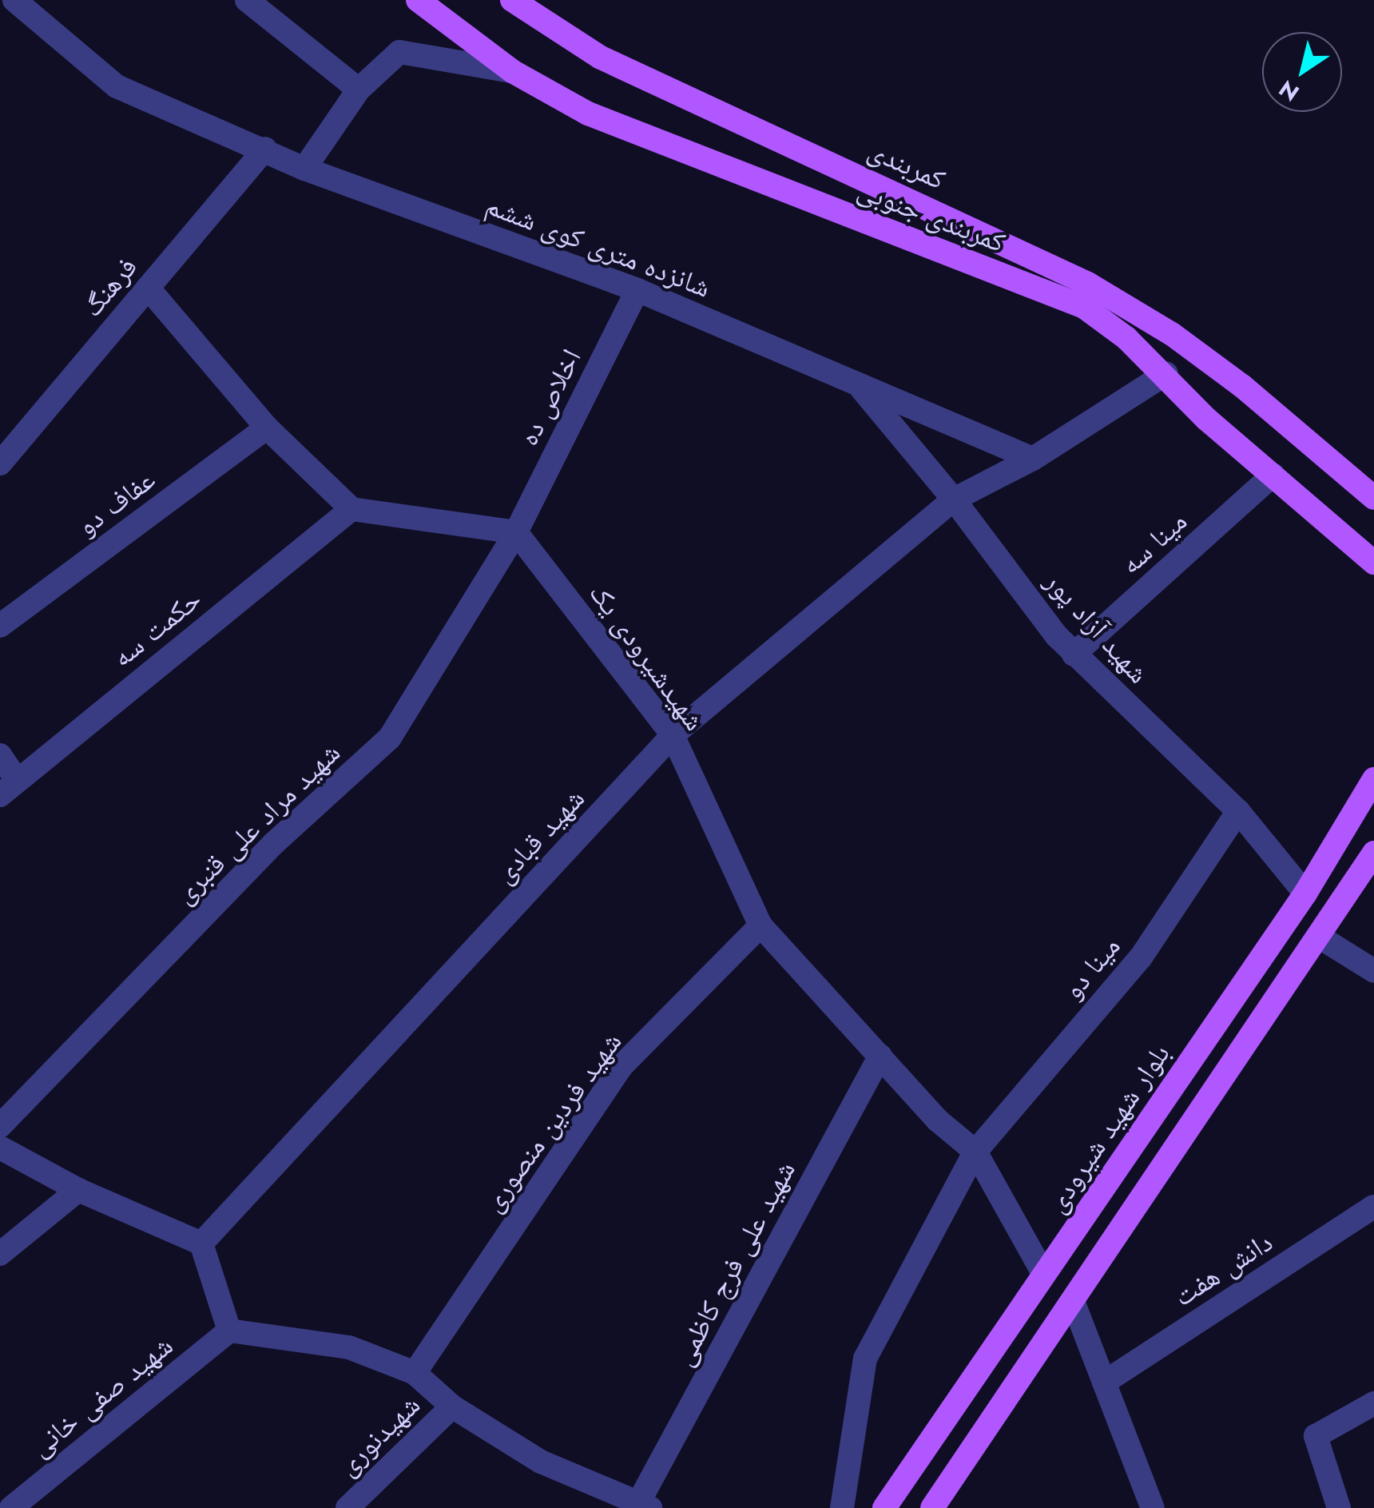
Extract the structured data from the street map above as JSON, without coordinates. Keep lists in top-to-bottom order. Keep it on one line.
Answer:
{"streets":{"main road":["کمربندی","کمربندی جنوبی","بلوار شهید شیرودی"],"street":["شانزده متری کوی ششم","فرهنگ","اخلاص ده","عفاف دو","مینا سه","شهید آزاد پور","حکمت سه","شهیدشیرودی یک","شهید مراد علی قنبری","شهید قبادی","مینا دو","شهید فردین منصوری","شهید علی فرج کاظمی","دانش هفت","شهید صفی خانی","شهیدنوری"]},"crossings":[["کمربندی جنوبی","مینا سه"],["شانزده متری کوی ششم","فرهنگ"],["شانزده متری کوی ششم","اخلاص ده"],["شانزده متری کوی ششم","شهید آزاد پور"],["شانزده متری کوی ششم","شهید قبادی"],["اخلاص ده","شهیدشیرودی یک"],["اخلاص ده","شهید مراد علی قنبری"],["مینا سه","شهید آزاد پور"],["شهید آزاد پور","شهید قبادی"],["شهید آزاد پور","مینا دو"],["شهید آزاد پور","بلوار شهید شیرودی"],["شهیدشیرودی یک","شهید مراد علی قنبری"],["شهیدشیرودی یک","شهید قبادی"],["شهیدشیرودی یک","مینا دو"],["شهیدشیرودی یک","شهید فردین منصوری"],["شهیدشیرودی یک","بلوار شهید شیرودی"],["شهیدشیرودی یک","شهید علی فرج کاظمی"]],"north":"bottom left"}
